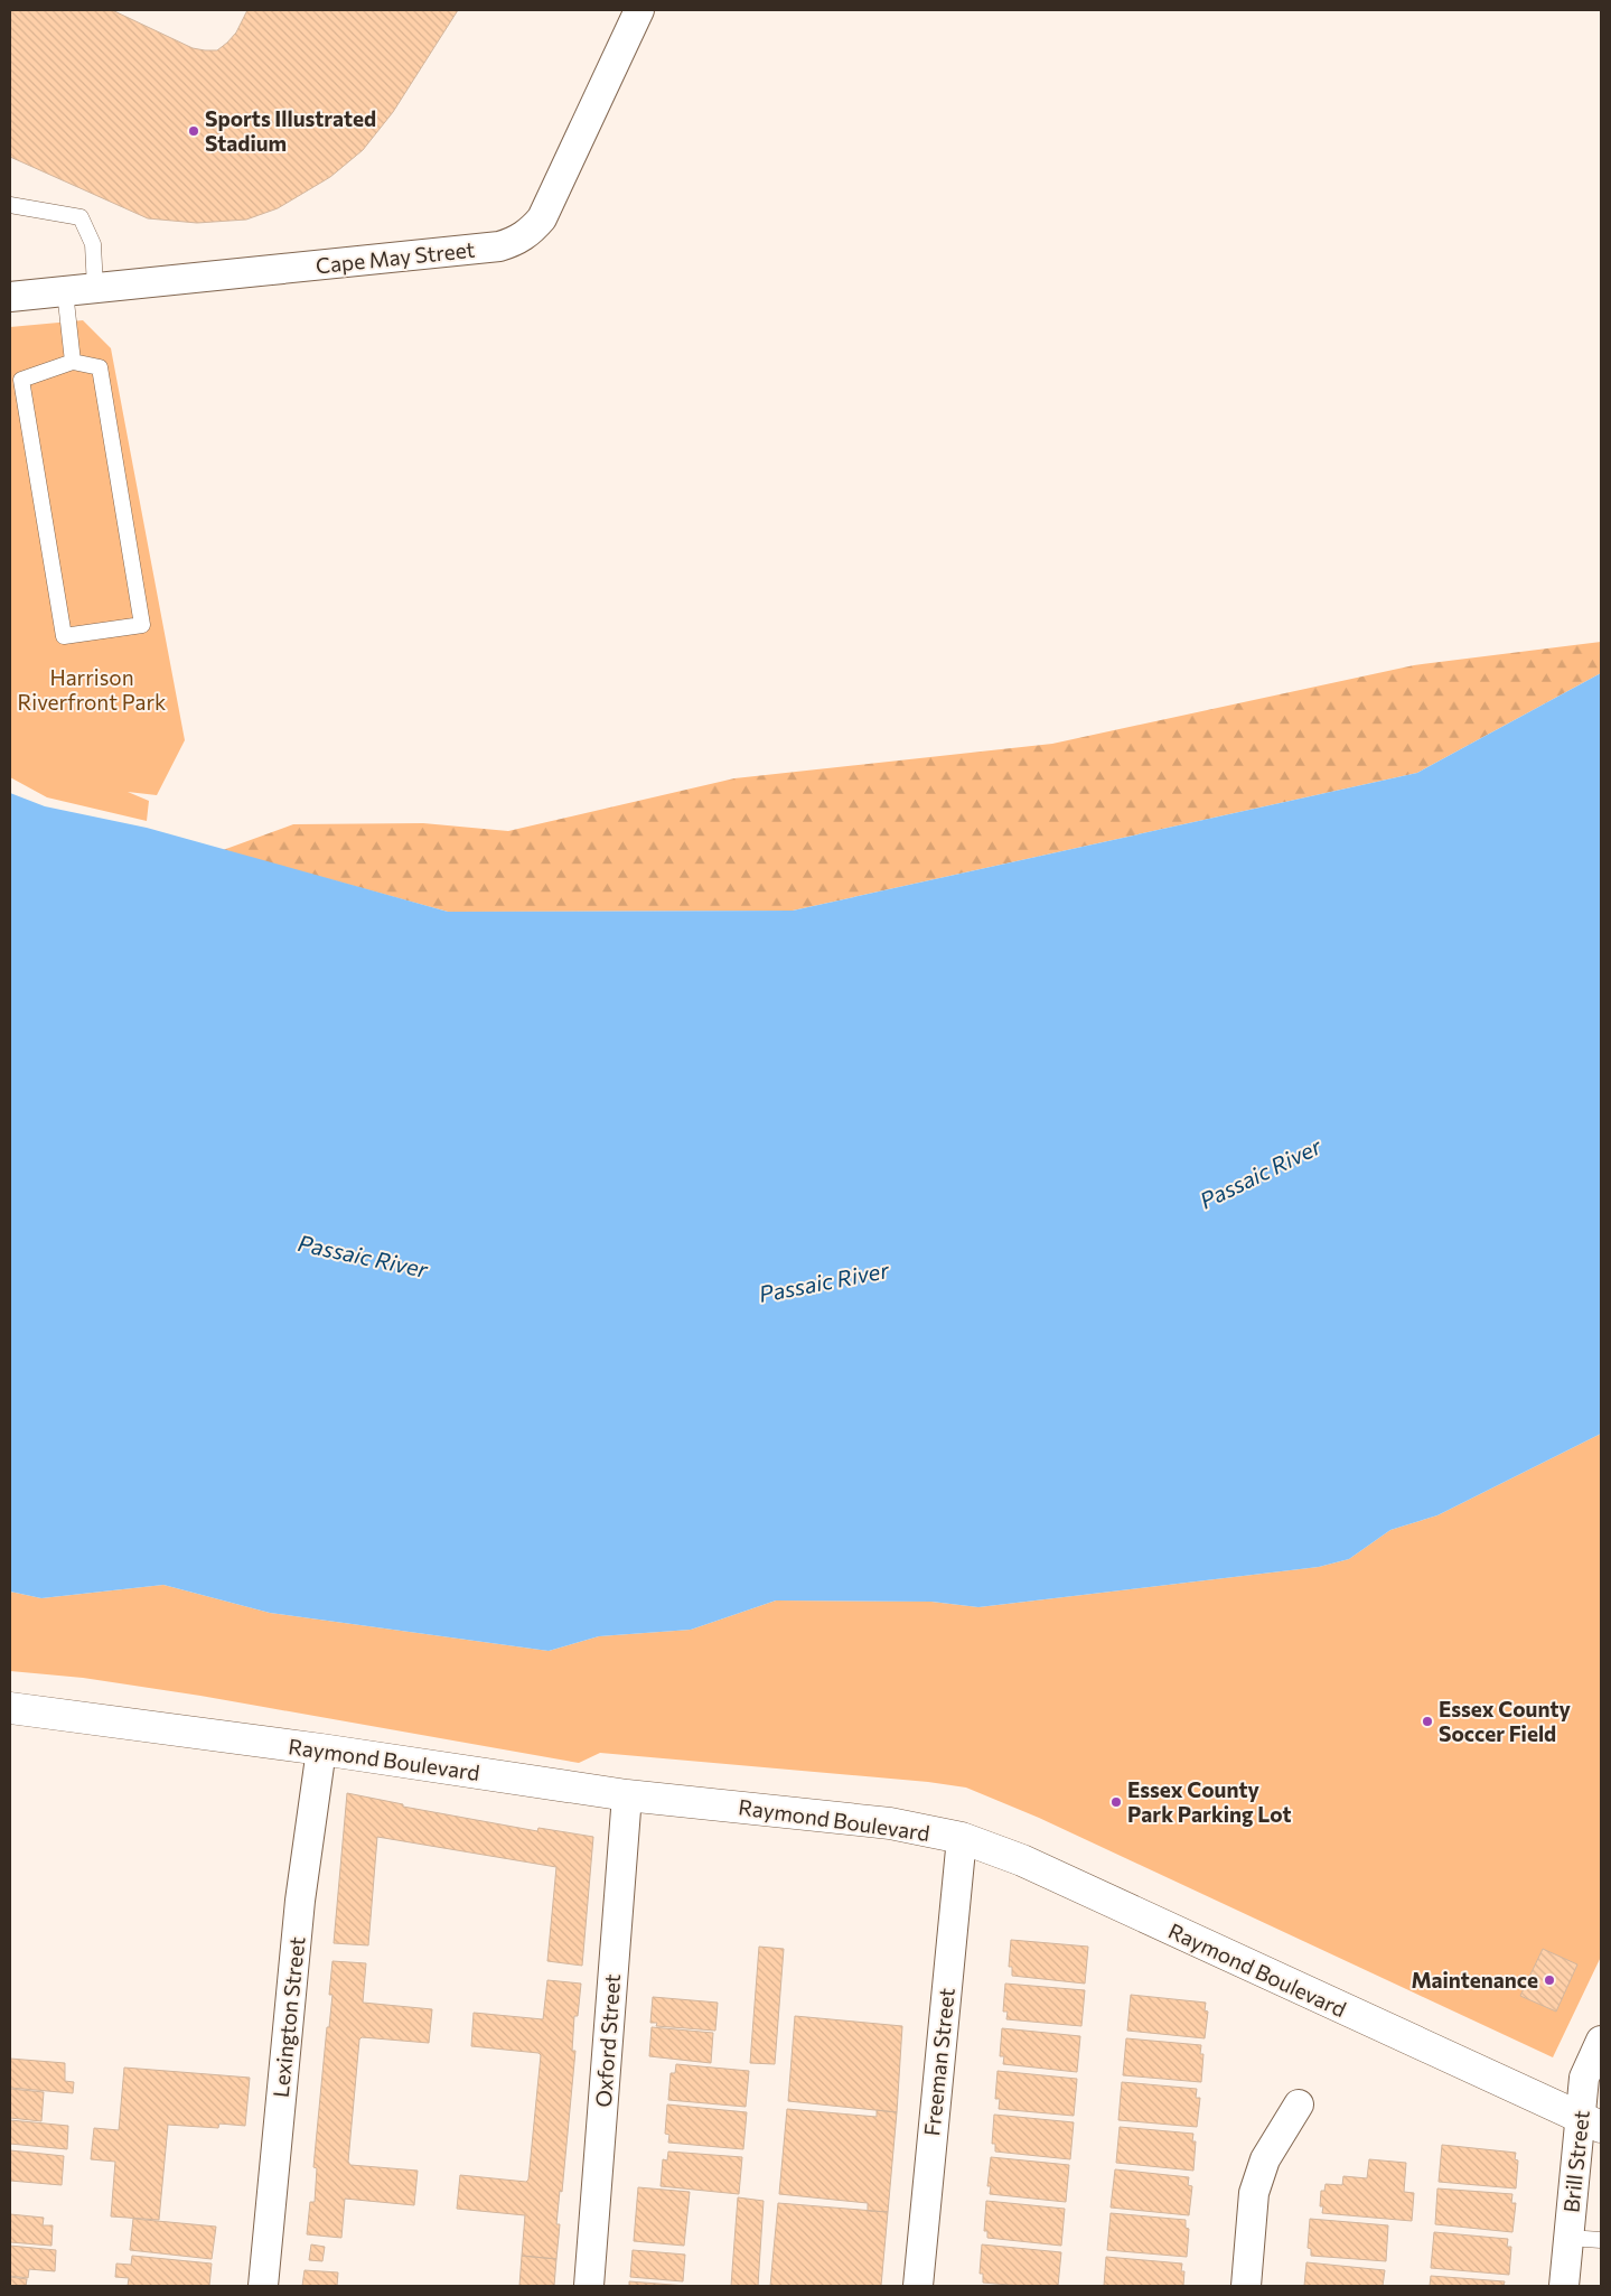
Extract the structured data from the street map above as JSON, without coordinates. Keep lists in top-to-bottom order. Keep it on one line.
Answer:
{"streets":{"main road":["Raymond Boulevard"],"street":["Cape May Street","Lexington Street","Oxford Street","Freeman Street","Brill Street"]},"crossings":[["Raymond Boulevard","Lexington Street"],["Raymond Boulevard","Oxford Street"],["Raymond Boulevard","Freeman Street"],["Raymond Boulevard","Brill Street"]],"water":["Passaic River"],"parks":["Harrison Riverfront Park"],"places":["Sports Illustrated Stadium","Essex County Soccer Field","Essex County Park Parking Lot","Maintenance"]}
